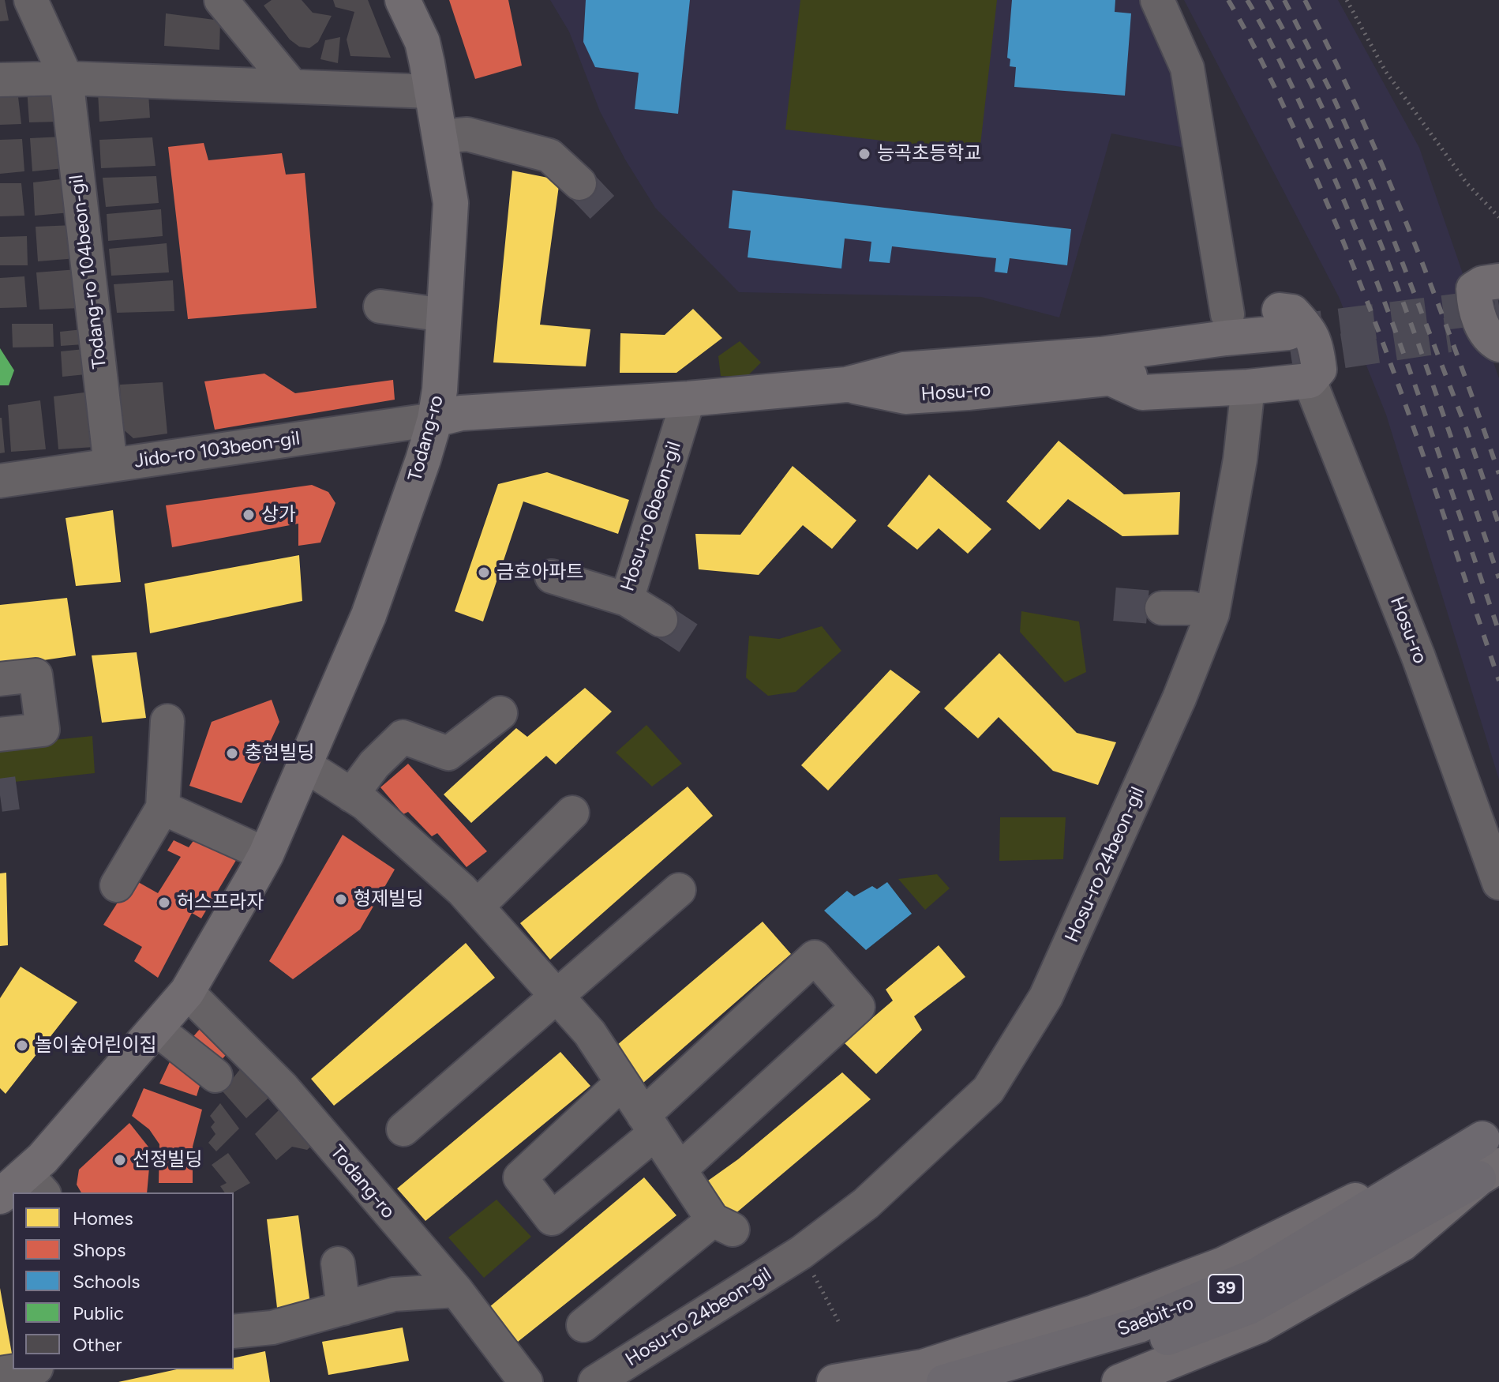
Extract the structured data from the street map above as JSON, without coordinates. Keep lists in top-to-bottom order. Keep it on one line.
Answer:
{"streets":{"highway":["39","Saebit-ro"],"main road":["Hosu-ro","Todang-ro"],"street":["Todang-ro 104beon-gil","Jido-ro 103beon-gil","Hosu-ro 6beon-gil","Hosu-ro 24beon-gil"]},"crossings":[["Todang-ro 104beon-gil","Jido-ro 103beon-gil"],["Hosu-ro","Todang-ro"],["Hosu-ro","Jido-ro 103beon-gil"],["Hosu-ro","Hosu-ro 6beon-gil"],["Todang-ro","Jido-ro 103beon-gil"]],"places":["능곡초등학교","상가","금호아파트","충현빌딩","형제빌딩","허스프라자","놀이숲어린이집","선정빌딩"],"legend":["Homes","Shops","Schools","Public","Other"]}
